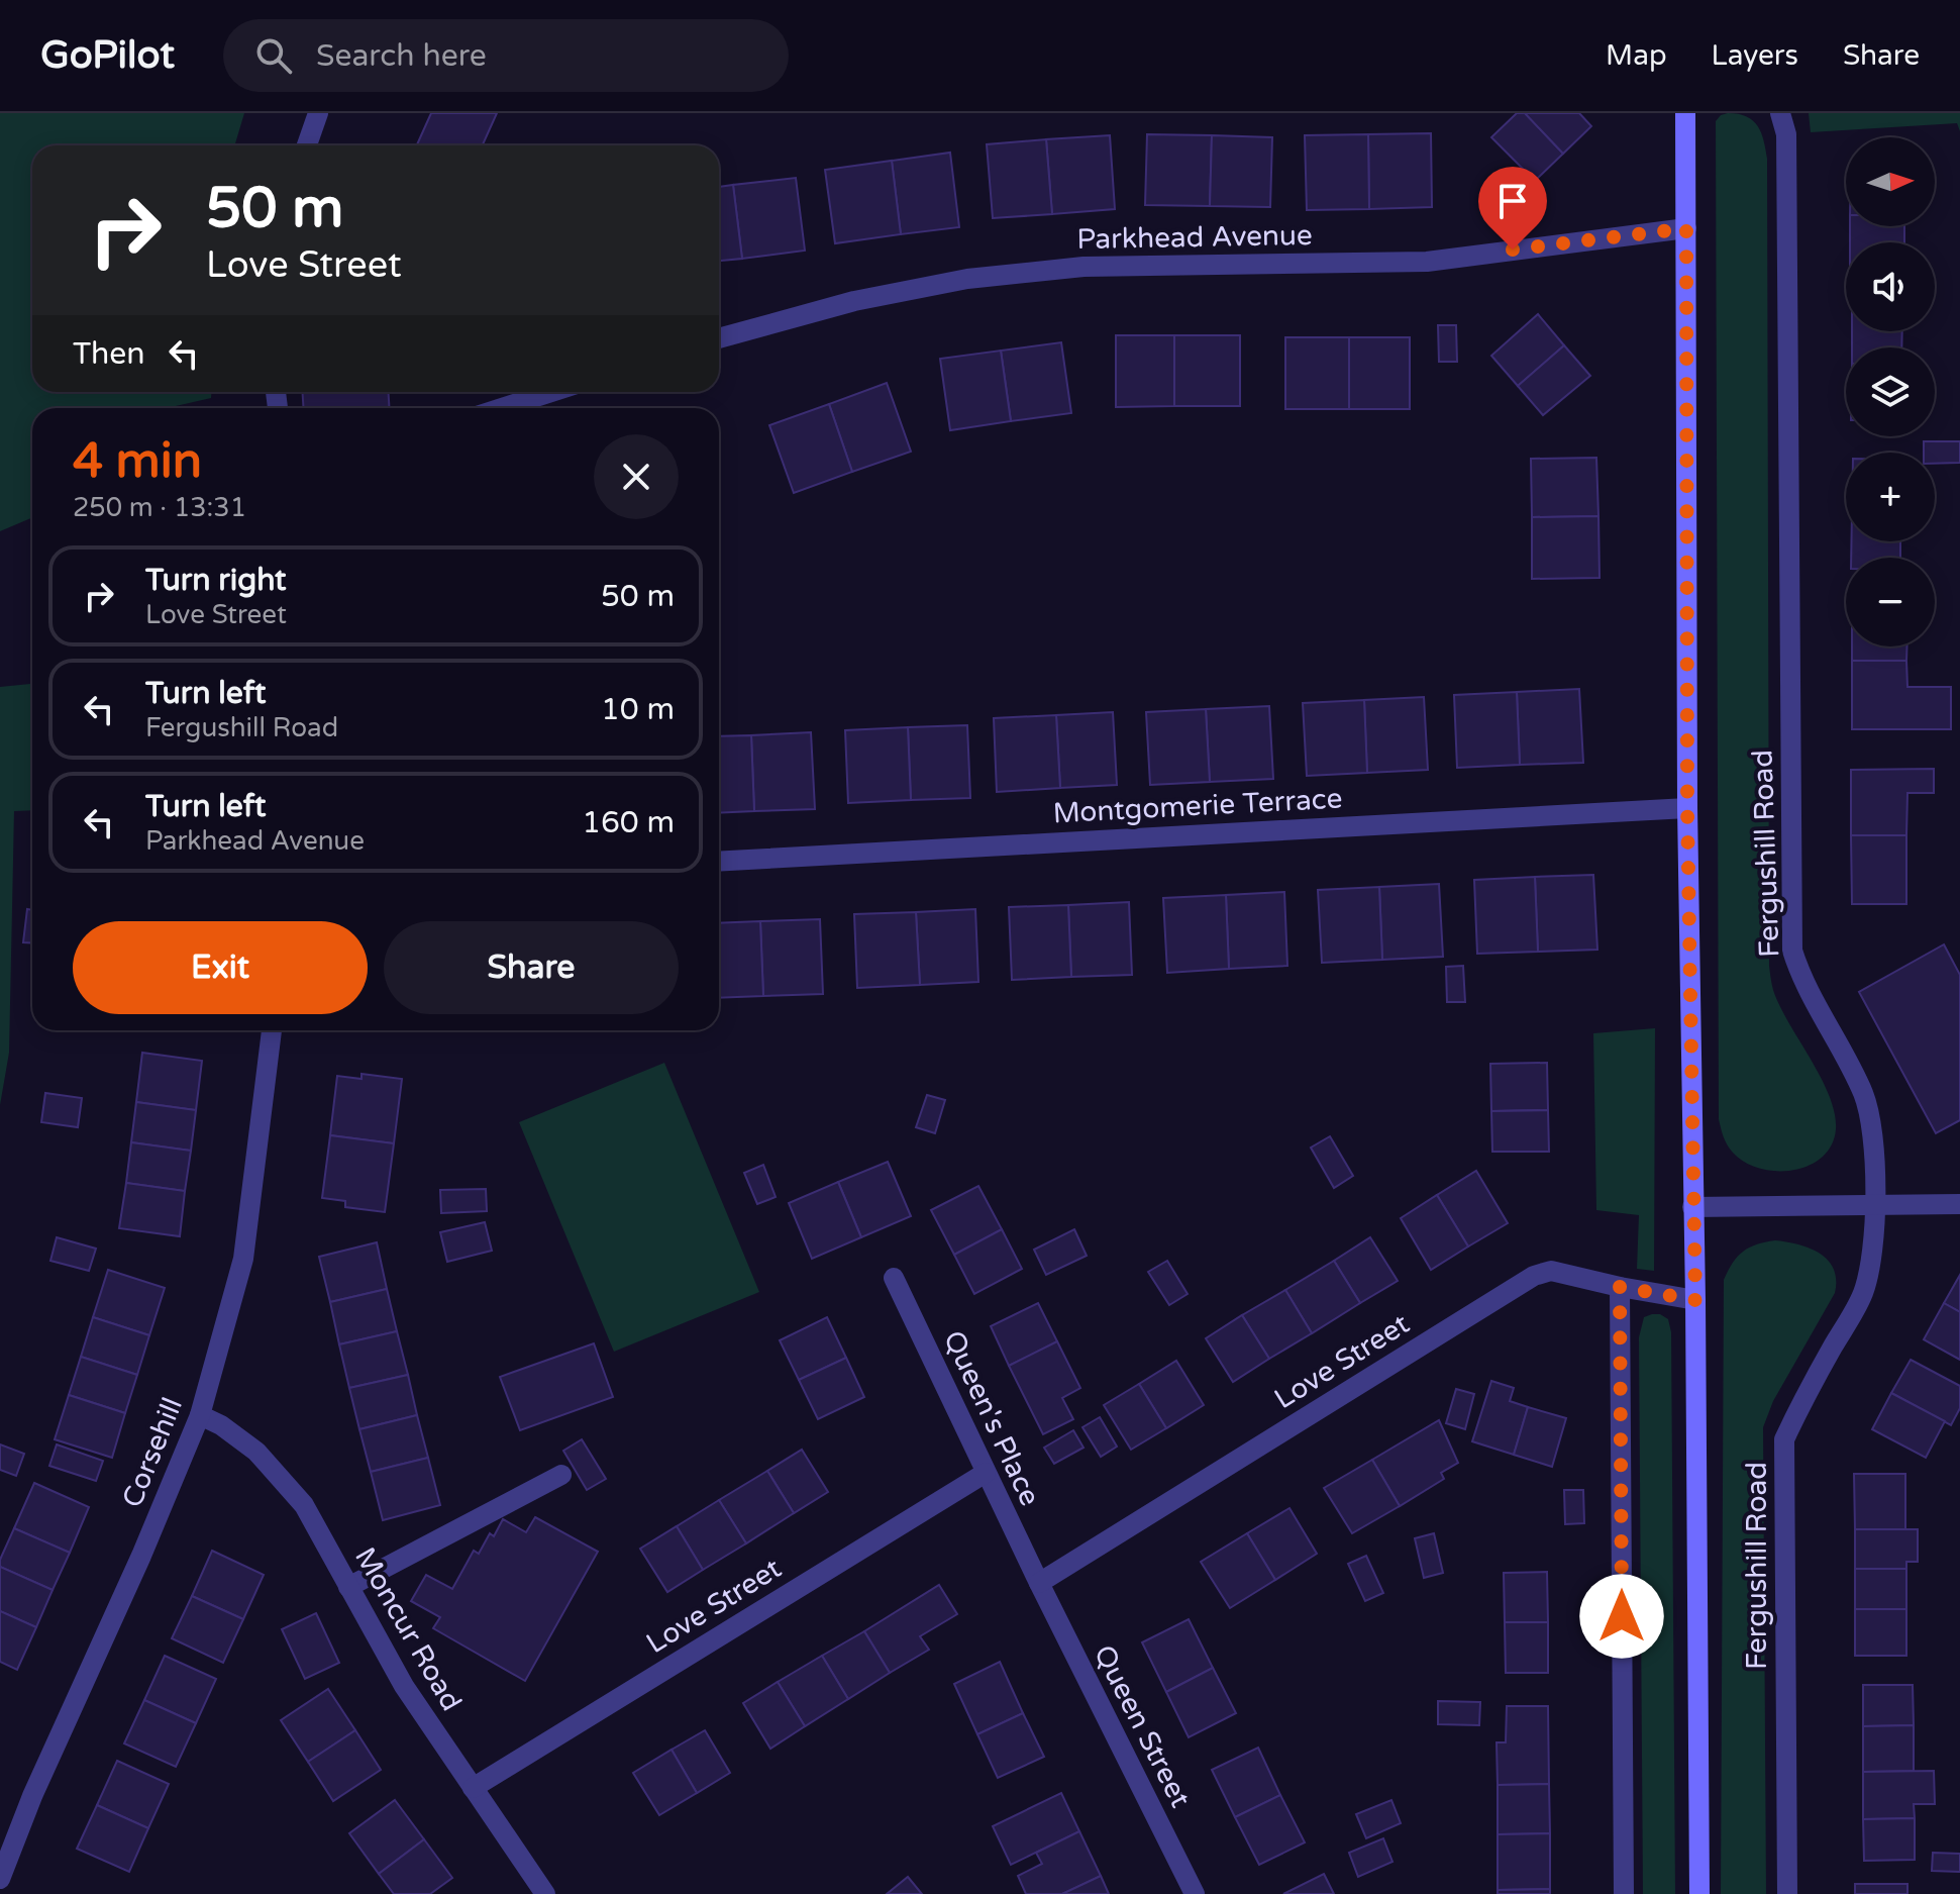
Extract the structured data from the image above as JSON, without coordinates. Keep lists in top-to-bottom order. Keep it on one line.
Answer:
{"streets":{"main road":["Fergushill Road"],"street":["Parkhead Avenue","Montgomerie Terrace","Love Street","Queen's Place","Corsehill","Moncur Road","Queen Street"]},"crossings":[["Parkhead Avenue","Fergushill Road"],["Montgomerie Terrace","Fergushill Road"],["Fergushill Road","Love Street"],["Love Street","Queen's Place"],["Love Street","Moncur Road"],["Love Street","Queen Street"],["Queen's Place","Queen Street"],["Corsehill","Moncur Road"]],"north":"right","page":{"header":"GoPilot","search":"Search here","nav":["Map","Layers","Share"],"map_buttons":["+","−"],"turn":["50 m","Love Street"],"then":"Then","heading":["4 min","250 m · 13:31"],"list":[{"name":"Turn right","note":"Love Street","value":"50 m"},{"name":"Turn left","note":"Fergushill Road","value":"10 m"},{"name":"Turn left","note":"Parkhead Avenue","value":"160 m"}],"buttons":["Exit","Share"]}}
